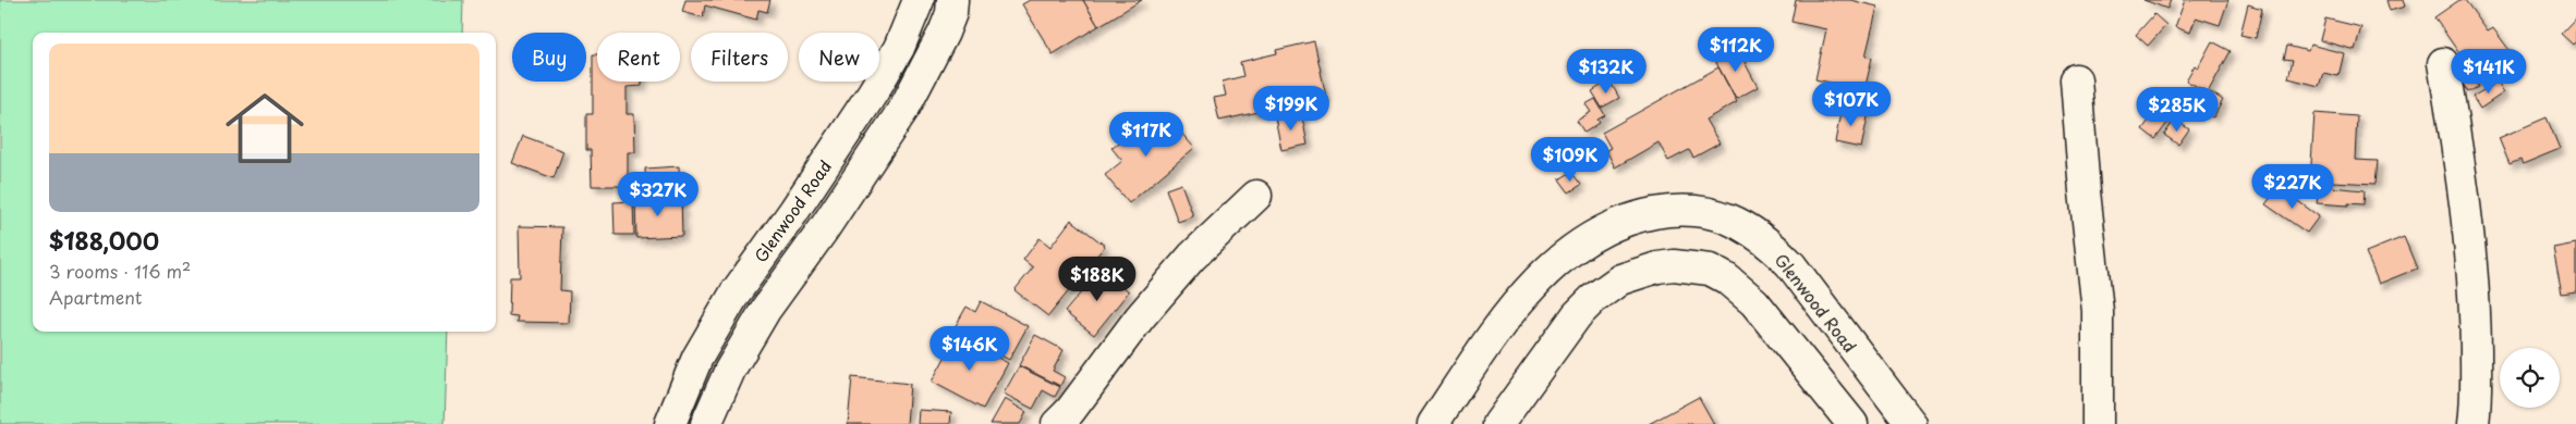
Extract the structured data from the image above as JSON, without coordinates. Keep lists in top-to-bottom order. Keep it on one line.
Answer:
{"streets":{"street":["Glenwood Road"]},"page":{"price":["$112K","$132K","$141K","$107K","$199K","$285K","$117K","$109K","$227K","$327K","$188K","$146K"],"chip":["Buy","Rent","Filters","New"],"list":[{"name":"$188,000","note":"3 rooms · 116 m² · Apartment"}]}}
